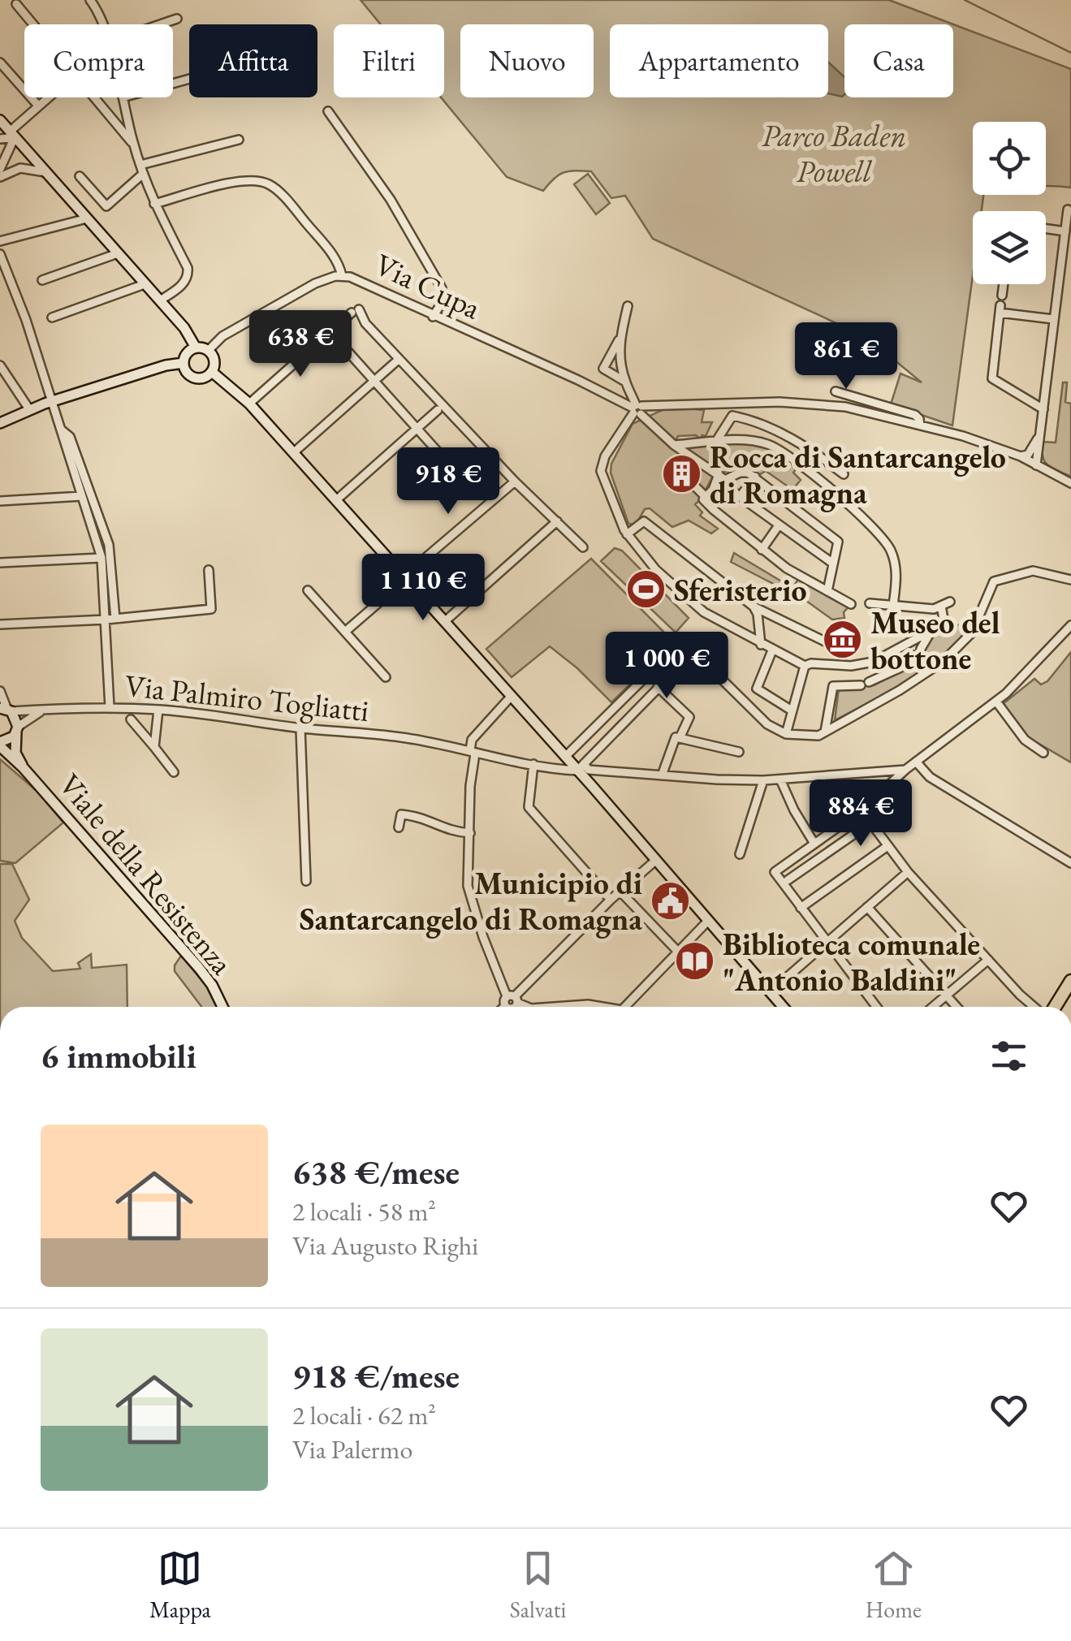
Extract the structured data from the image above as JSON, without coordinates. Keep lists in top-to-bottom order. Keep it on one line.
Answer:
{"streets":{"main road":["Viale della Resistenza"],"street":["Via Cupa","Via Palmiro Togliatti"]},"crossings":[["Via Palmiro Togliatti","Viale della Resistenza"]],"parks":["Parco Baden Powell"],"places":{"building":["Rocca di Santarcangelo di Romagna"],"sports":["Sferisterio"],"museum":["Museo del bottone"],"public building":["Municipio di Santarcangelo di Romagna"],"library":["Biblioteca comunale \"Antonio Baldini\""]},"page":{"chip":["Compra","Affitta","Filtri","Nuovo","Appartamento","Casa"],"price":["638 €","861 €","918 €","1 110 €","1 000 €","884 €"],"heading":"6 immobili","list":[{"name":"638 €/mese","note":"2 locali · 58 m² · Via Augusto Righi"},{"name":"918 €/mese","note":"2 locali · 62 m² · Via Palermo"}],"tabs":["Mappa","Salvati","Home"]}}
